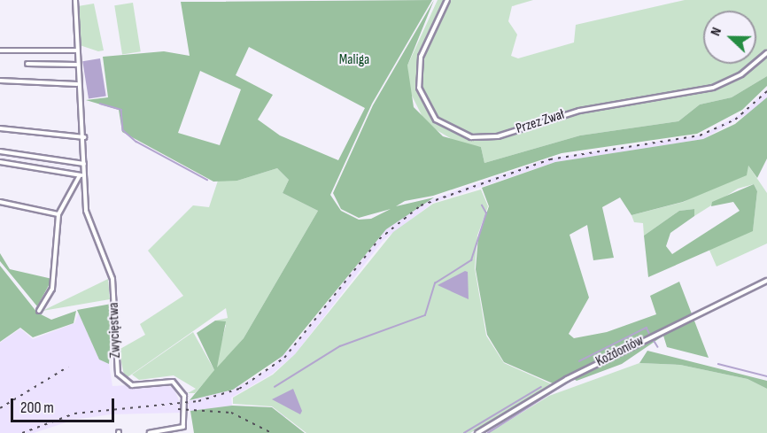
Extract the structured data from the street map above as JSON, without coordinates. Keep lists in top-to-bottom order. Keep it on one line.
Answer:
{"streets":{"street":["Przez Zwał","Zwycięstwa","Kożdoniów"]},"parks":["Maliga"],"scale_bar":"200 m","north":"left"}
